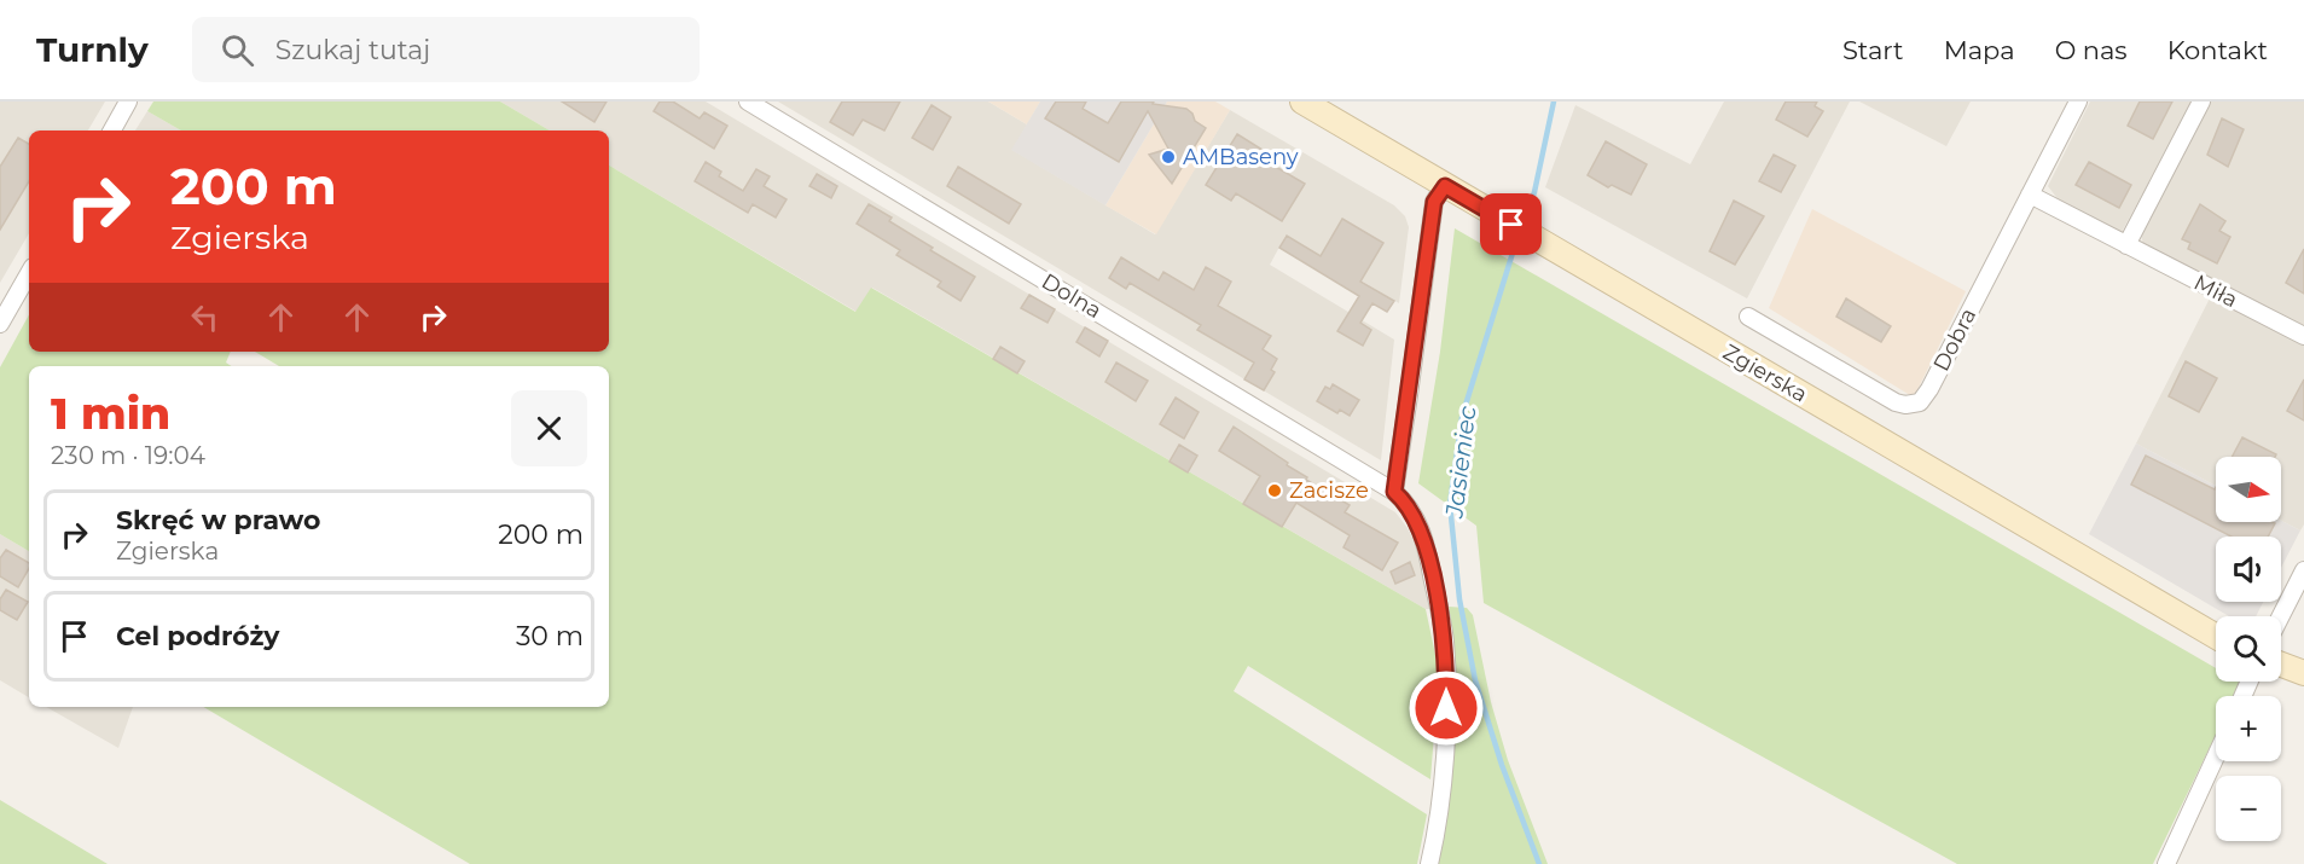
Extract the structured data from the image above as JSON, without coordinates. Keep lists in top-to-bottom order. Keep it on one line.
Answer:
{"streets":{"main road":["Zgierska"],"street":["Miła","Dolna","Dobra"]},"crossings":[["Miła","Dobra"]],"water":["Jasieniec"],"places":["AMBaseny","Zacisze"],"north":"right","page":{"header":"Turnly","search":"Szukaj tutaj","nav":["Start","Mapa","O nas","Kontakt"],"turn":["200 m","Zgierska"],"heading":["1 min","230 m · 19:04"],"map_buttons":["+","−"],"list":[{"name":"Skręć w prawo","note":"Zgierska","value":"200 m"},{"name":"Cel podróży","value":"30 m"}]}}
